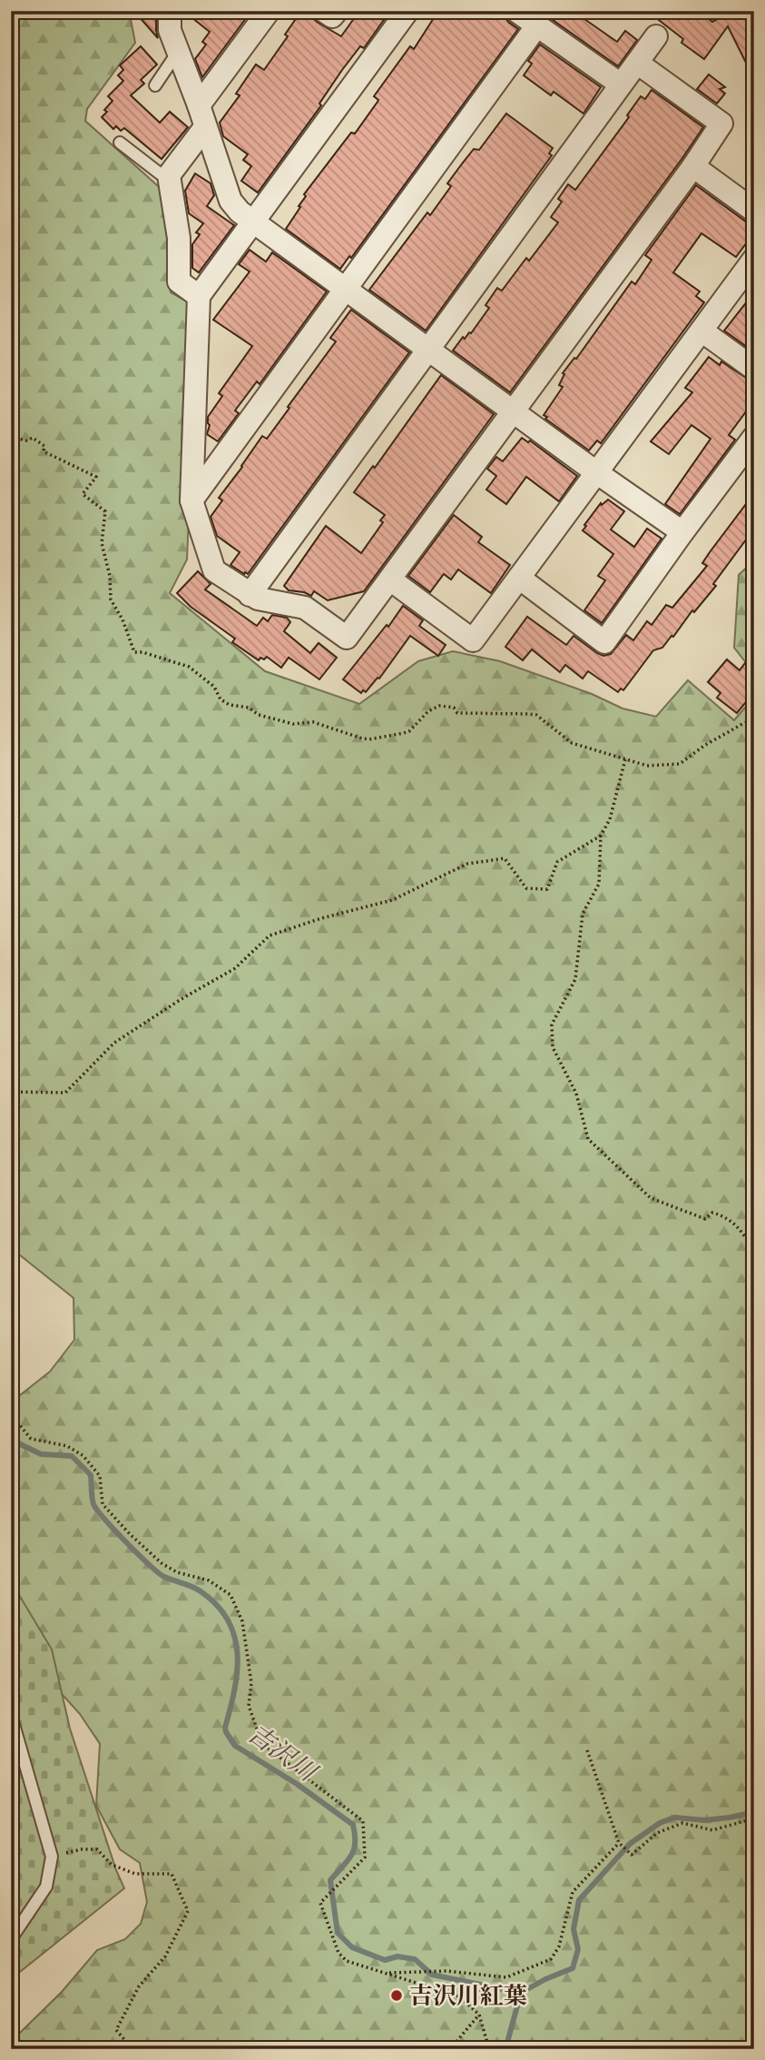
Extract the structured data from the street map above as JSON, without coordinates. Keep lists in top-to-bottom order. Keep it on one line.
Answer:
{"water":["吉沢川"],"places":["吉沢川紅葉"]}
